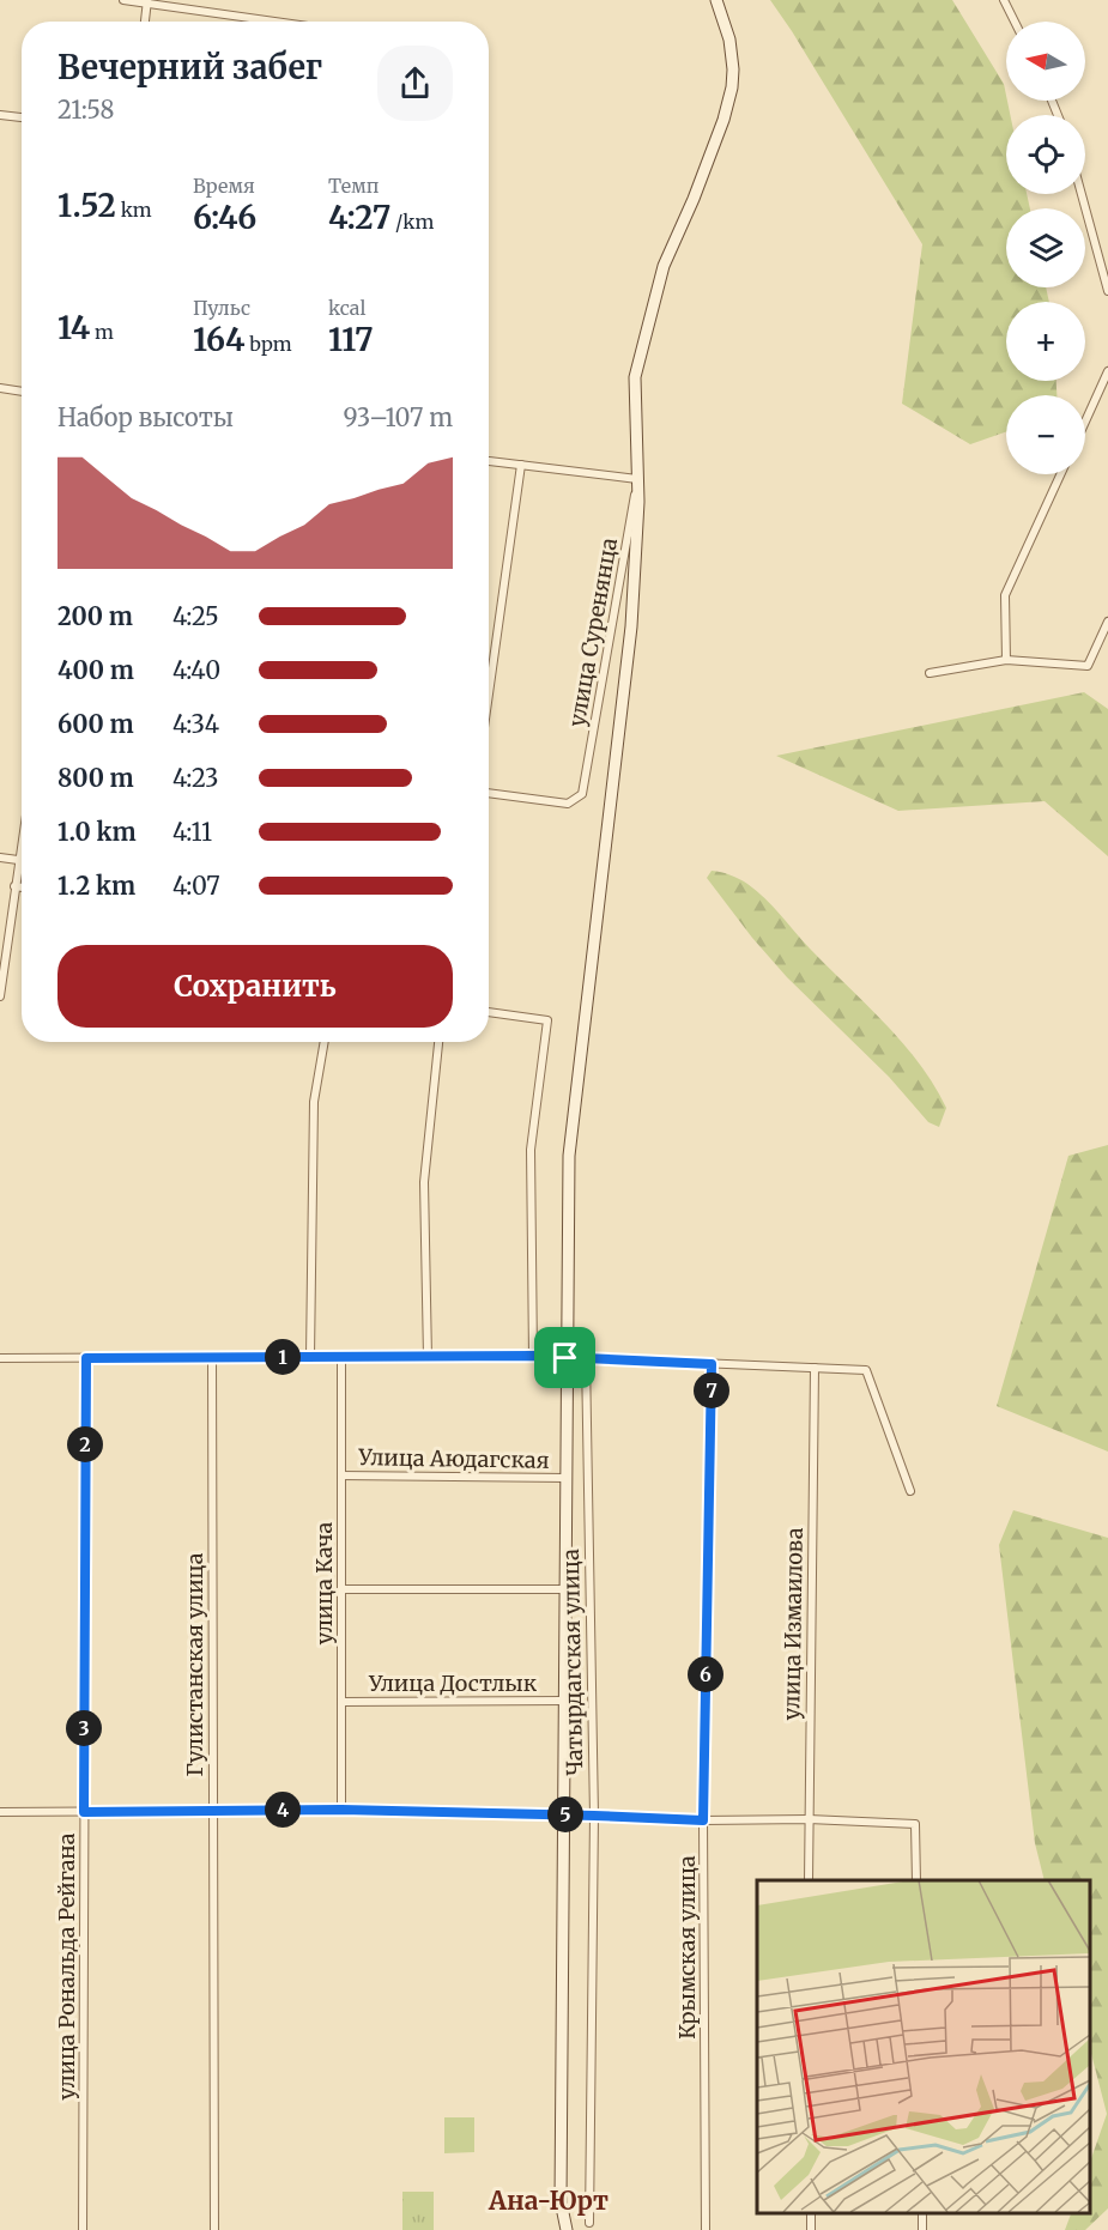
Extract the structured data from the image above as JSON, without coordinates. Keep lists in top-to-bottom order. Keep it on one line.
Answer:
{"streets":{"street":["улица Суренянца","Улица Аюдагская","улица Кача","улица Измаилова","Чатырдагская улица","Гулистанская улица","Улица Достлык","Крымская улица","улица Рональда Рейгана"]},"crossings":[["Улица Аюдагская","улица Кача"],["улица Кача","Улица Достлык"]],"districts":["Ана-Юрт"],"north":"left","page":{"map_buttons":["+","−"],"heading":["Вечерний забег","21:58"],"stats":[["1.52 km"],["Время","6:46"],["Темп","4:27 /km"],["14 m"],["Пульс","164 bpm"],["kcal","117"]],"chart":["Набор высоты","93–107 m"],"list":[{"name":"200 m","note":"4:25"},{"name":"400 m","note":"4:40"},{"name":"600 m","note":"4:34"},{"name":"800 m","note":"4:23"},{"name":"1.0 km","note":"4:11"},{"name":"1.2 km","note":"4:07"}],"buttons":"Сохранить","pins":["1","7","2","6","3","4","5"]}}
